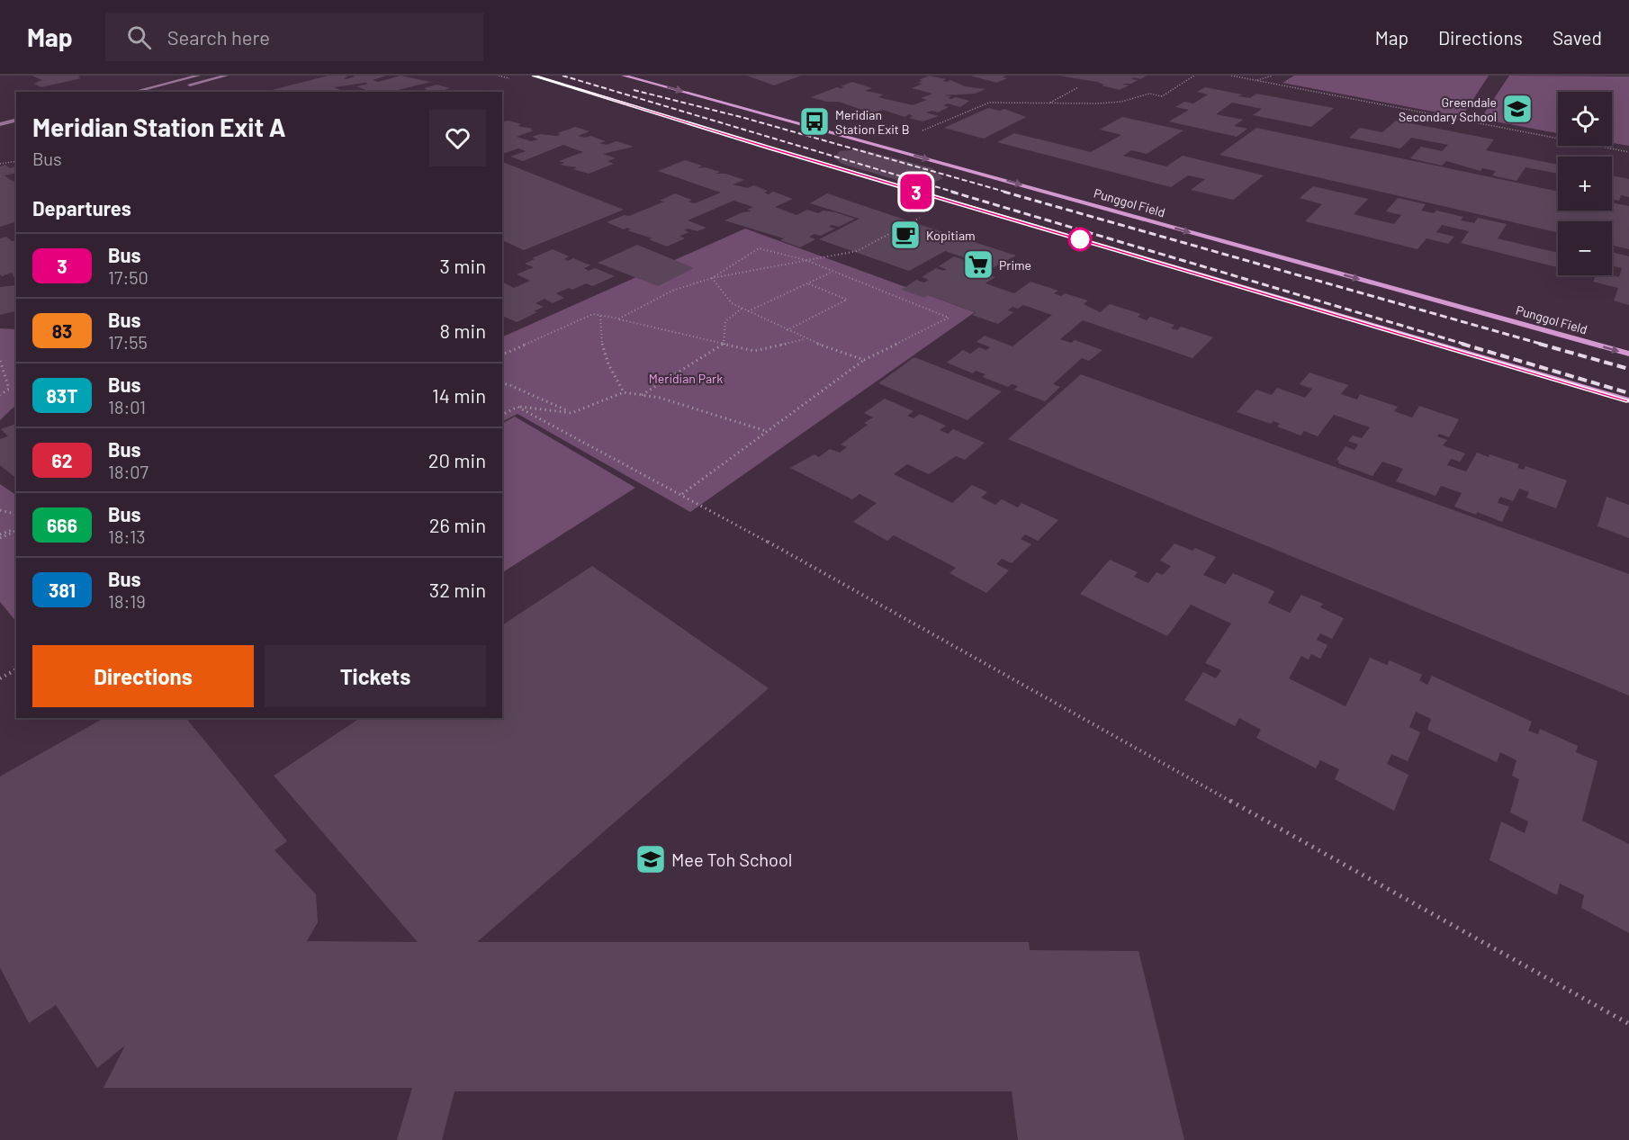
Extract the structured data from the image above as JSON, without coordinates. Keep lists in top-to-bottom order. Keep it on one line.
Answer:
{"streets":{"street":["Punggol Field"]},"parks":["Meridian Park"],"places":{"school or university":["Greendale Secondary School","Mee Toh School"],"bus stop":["Meridian Station Exit B"],"cafe":["Kopitiam"],"supermarket":["Prime"]},"lines":["bus line 3"],"page":{"header":"Map","search":"Search here","nav":["Map","Directions","Saved"],"on_map":"3","map_buttons":["+","−"],"heading":[["Meridian Station Exit A","Bus"],"Departures"],"list":[{"mark":"3","name":"Bus","note":"17:50","value":"3 min"},{"mark":"83","name":"Bus","note":"17:55","value":"8 min"},{"mark":"83T","name":"Bus","note":"18:01","value":"14 min"},{"mark":"62","name":"Bus","note":"18:07","value":"20 min"},{"mark":"666","name":"Bus","note":"18:13","value":"26 min"},{"mark":"381","name":"Bus","note":"18:19","value":"32 min"}],"buttons":["Directions","Tickets"]}}
